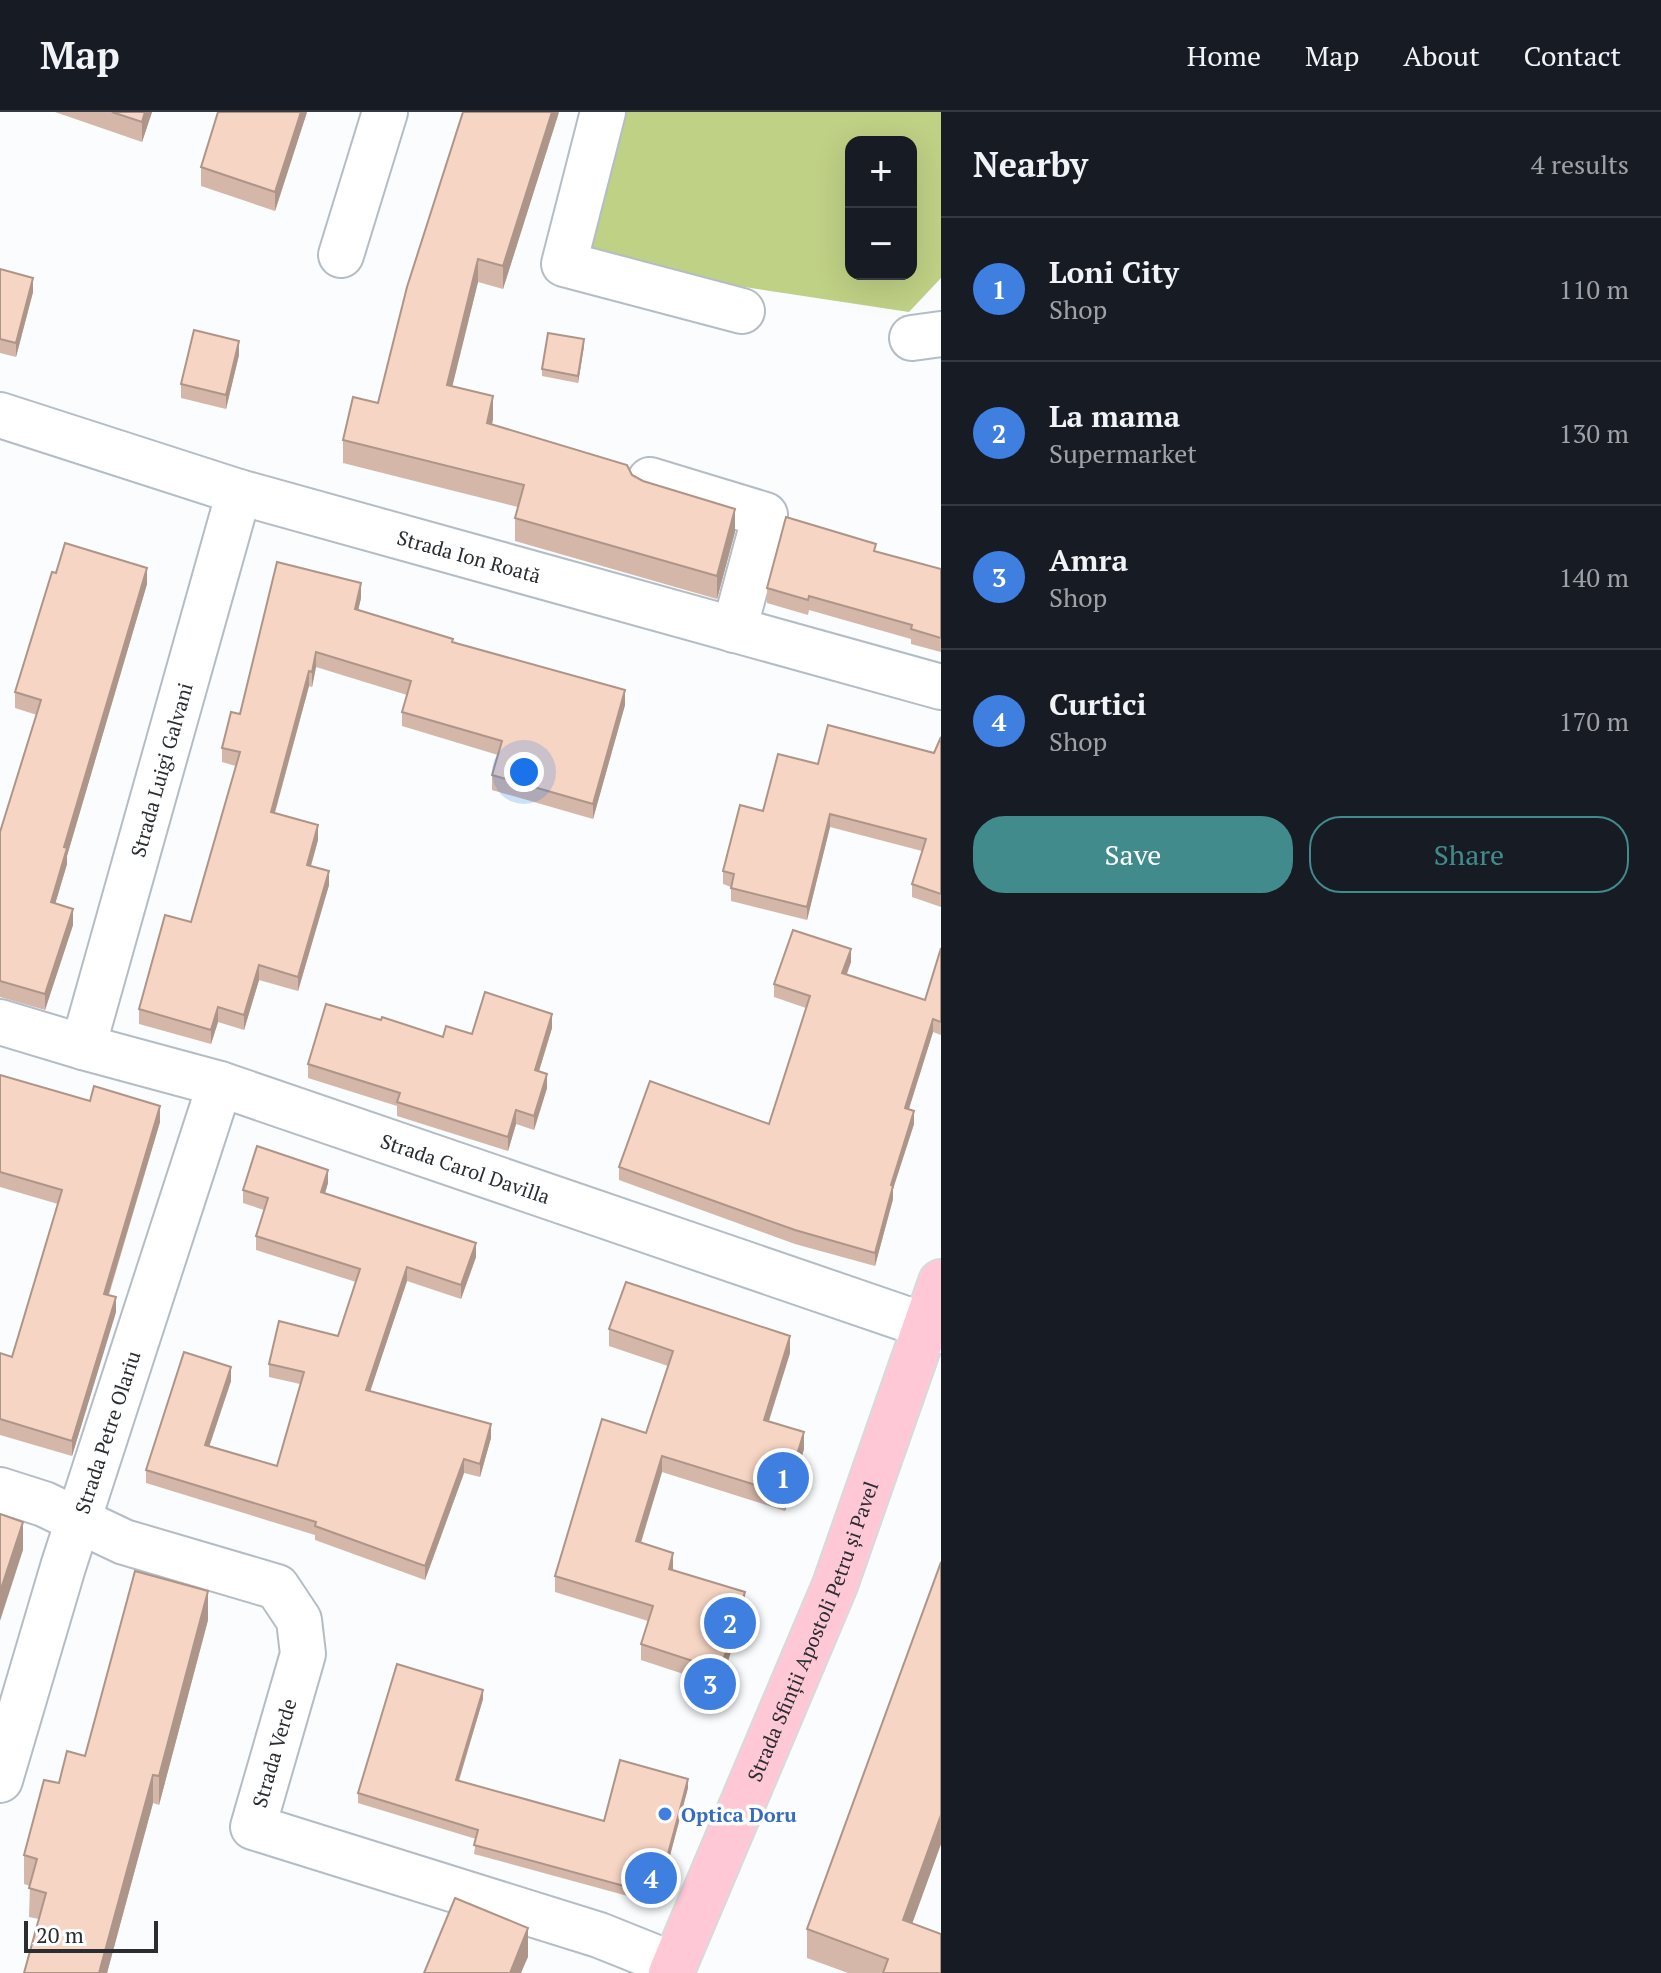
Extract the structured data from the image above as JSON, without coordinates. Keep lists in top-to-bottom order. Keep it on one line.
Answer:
{"streets":{"main road":["Strada Sfinții Apostoli Petru și Pavel"],"street":["Strada Ion Roată","Strada Luigi Galvani","Strada Carol Davilla","Strada Petre Olariu","Strada Verde"]},"crossings":[["Strada Ion Roată","Strada Luigi Galvani"],["Strada Luigi Galvani","Strada Carol Davilla"],["Strada Carol Davilla","Strada Petre Olariu"],["Strada Carol Davilla","Strada Sfinții Apostoli Petru și Pavel"],["Strada Petre Olariu","Strada Verde"],["Strada Sfinții Apostoli Petru și Pavel","Strada Verde"]],"places":["Optica Doru"],"scale_bar":"20 m","page":{"header":"Map","nav":["Home","Map","About","Contact"],"heading":["Nearby","4 results"],"map_buttons":["+","−"],"list":[{"mark":"1","name":"Loni City","note":"Shop","value":"110 m"},{"mark":"2","name":"La mama","note":"Supermarket","value":"130 m"},{"mark":"3","name":"Amra","note":"Shop","value":"140 m"},{"mark":"4","name":"Curtici","note":"Shop","value":"170 m"}],"buttons":["Save","Share"],"pins":["1","2","3","4"],"scale":"20 m"}}
